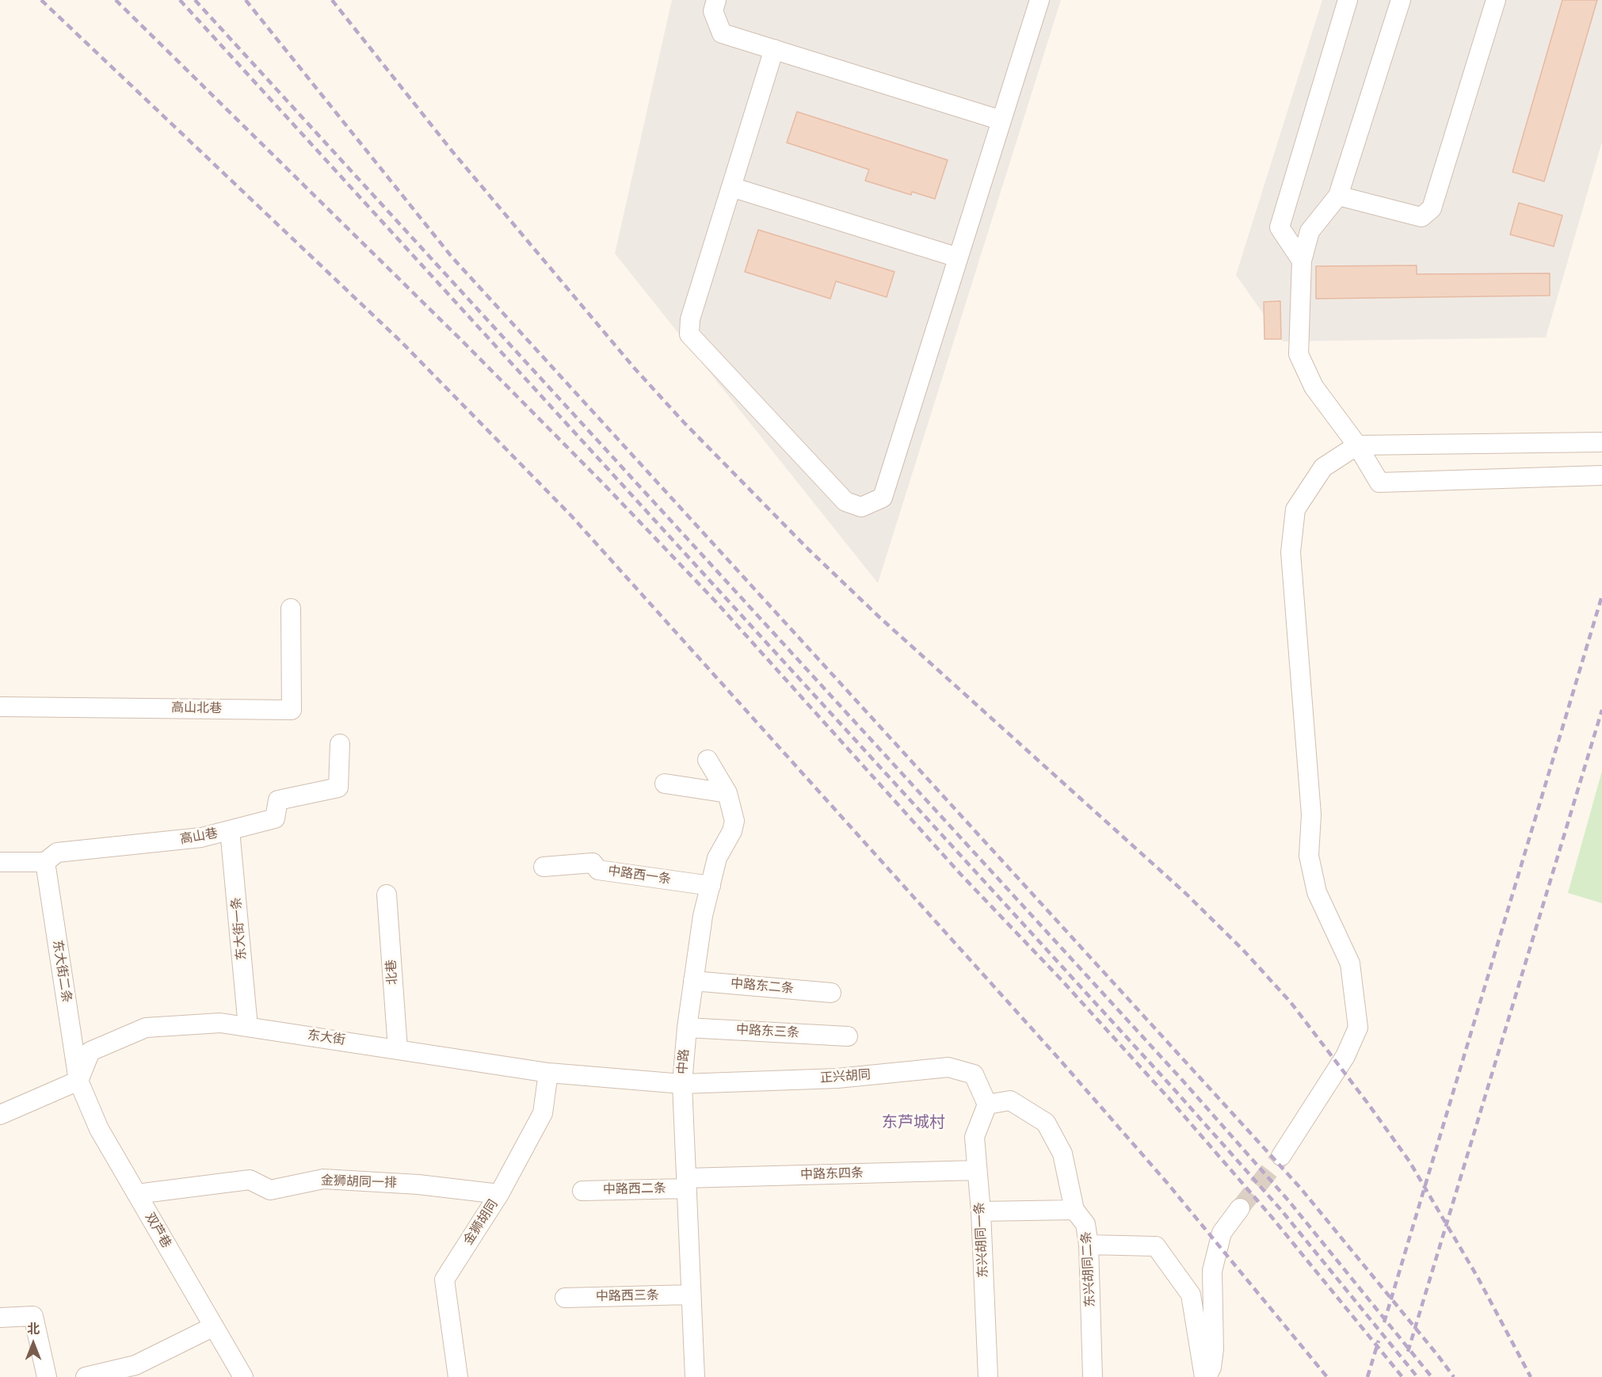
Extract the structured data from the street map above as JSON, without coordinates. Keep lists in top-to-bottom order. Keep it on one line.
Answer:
{"streets":{"street":["高山北巷","高山巷","中路西一条","东大街一条","东大街二条","北巷","中路东二条","中路东三条","东大街","中路","正兴胡同","中路东四条","金狮胡同一排","中路西二条","金狮胡同","双芦巷","东兴胡同一条","东兴胡同二条","中路西三条"]},"crossings":[["高山巷","东大街一条"],["高山巷","东大街二条"],["中路西一条","中路"],["东大街一条","东大街"],["东大街二条","东大街"],["东大街二条","双芦巷"],["北巷","东大街"],["中路东二条","中路"],["中路东三条","中路"],["东大街","中路"],["东大街","正兴胡同"],["东大街","金狮胡同"],["东大街","双芦巷"],["中路","正兴胡同"],["中路","中路东四条"],["中路","中路西二条"],["中路","中路西三条"],["正兴胡同","东兴胡同一条"],["正兴胡同","东兴胡同二条"],["中路东四条","中路西二条"],["中路东四条","东兴胡同一条"],["金狮胡同一排","金狮胡同"],["金狮胡同一排","双芦巷"],["东兴胡同一条","东兴胡同二条"]],"districts":["东芦城村"],"north":"top"}
